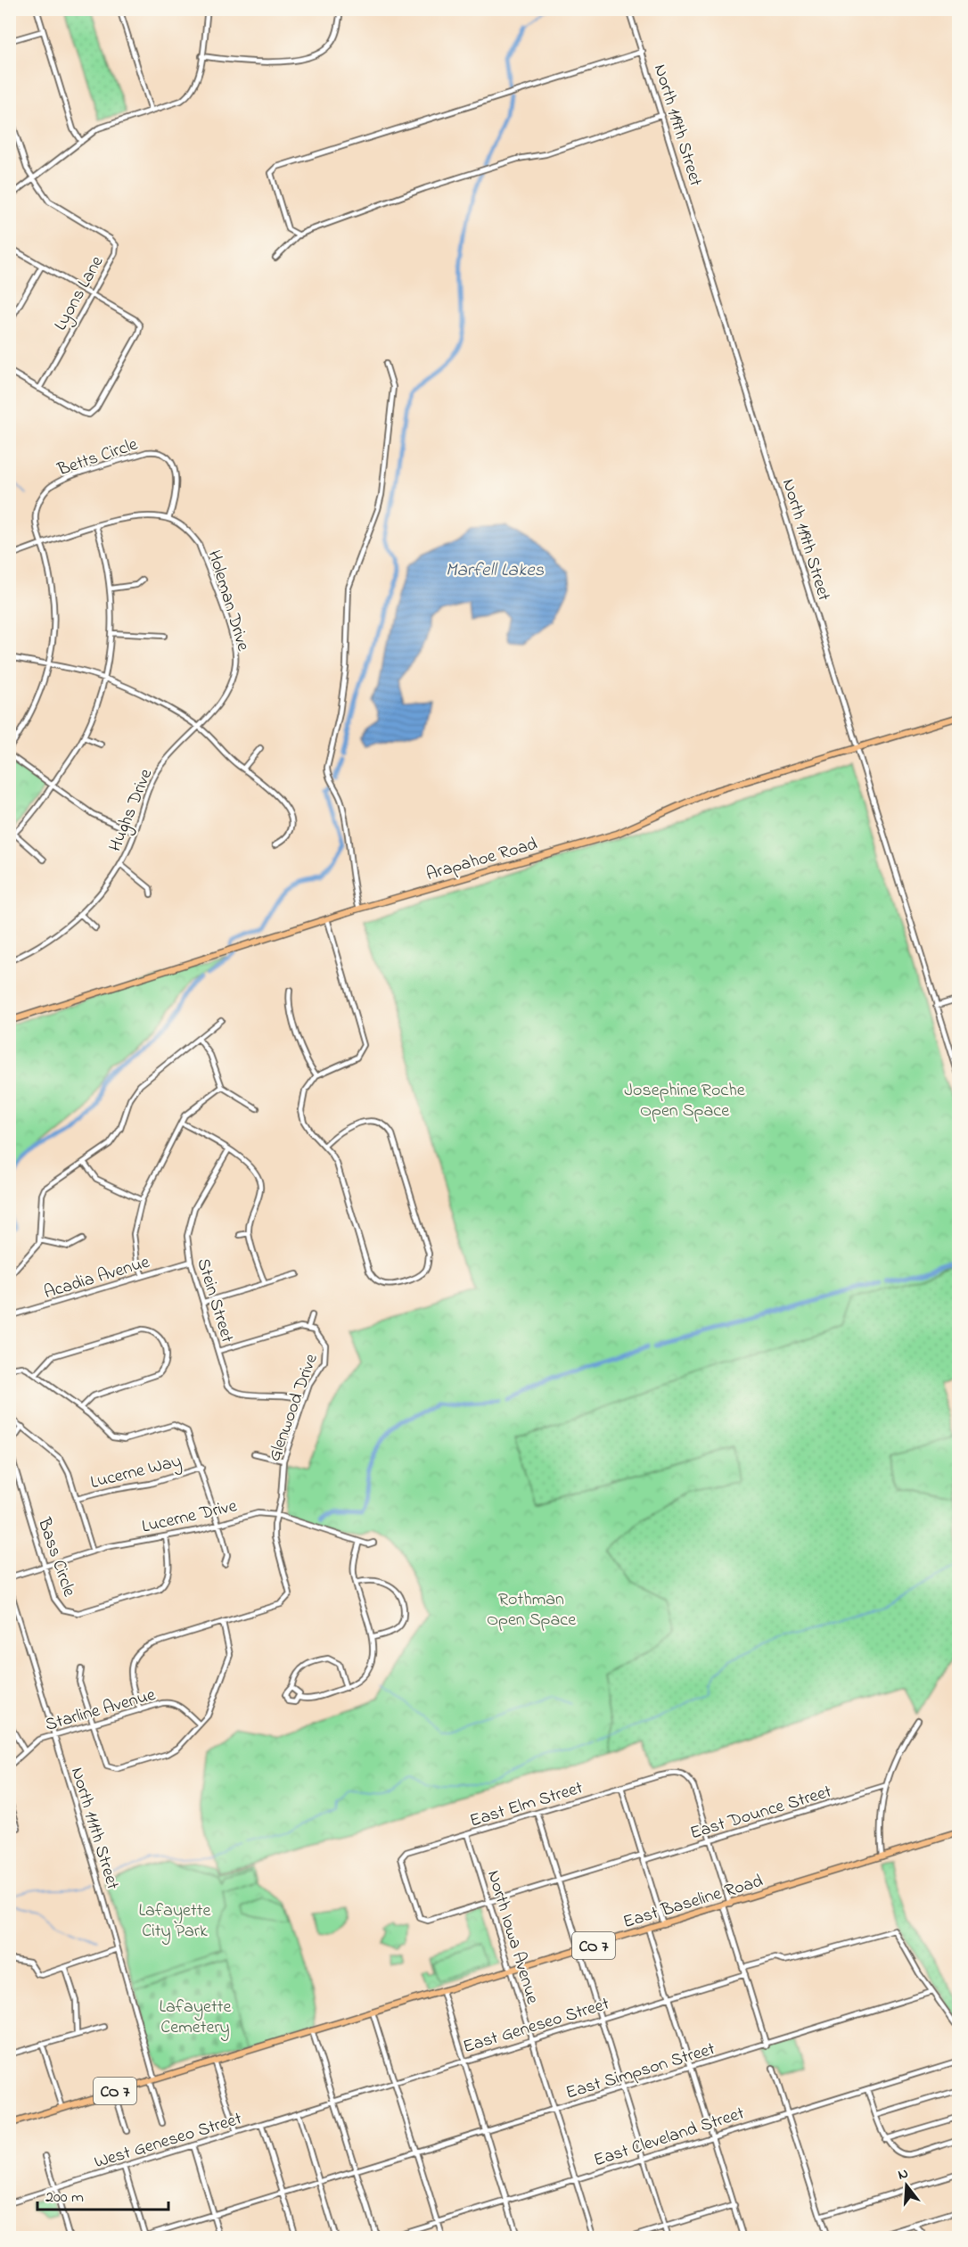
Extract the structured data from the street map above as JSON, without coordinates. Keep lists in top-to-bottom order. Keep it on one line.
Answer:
{"streets":{"main road":["Arapahoe Road","East Baseline Road","CO 7"],"street":["North 119th Street","Lyons Lane","Betts Circle","Holeman Drive","Hughs Drive","Acadia Avenue","Stein Street","Glenwood Drive","Lucerne Way","Lucerne Drive","Bass Circle","Starline Avenue","East Elm Street","East Dounce Street","North 111th Street","North Iowa Avenue","East Geneseo Street","East Simpson Street","East Cleveland Street","West Geneseo Street"]},"crossings":[["North 119th Street","Arapahoe Road"],["Betts Circle","Holeman Drive"],["Holeman Drive","Hughs Drive"],["Acadia Avenue","Stein Street"],["Stein Street","Glenwood Drive"],["Glenwood Drive","Lucerne Drive"],["Glenwood Drive","Starline Avenue"],["Lucerne Drive","Bass Circle"],["Starline Avenue","North 111th Street"],["East Elm Street","East Dounce Street"],["East Elm Street","East Baseline Road"],["East Elm Street","North Iowa Avenue"],["North 111th Street","CO 7"],["East Baseline Road","North Iowa Avenue"],["East Baseline Road","CO 7"],["North Iowa Avenue","East Geneseo Street"],["North Iowa Avenue","East Simpson Street"],["North Iowa Avenue","East Cleveland Street"],["East Geneseo Street","West Geneseo Street"]],"water":["Marfell Lakes"],"parks":["Josephine Roche Open Space","Rothman Open Space","Lafayette City Park","Lafayette Cemetery"],"scale_bar":"200 m","north":"top"}
